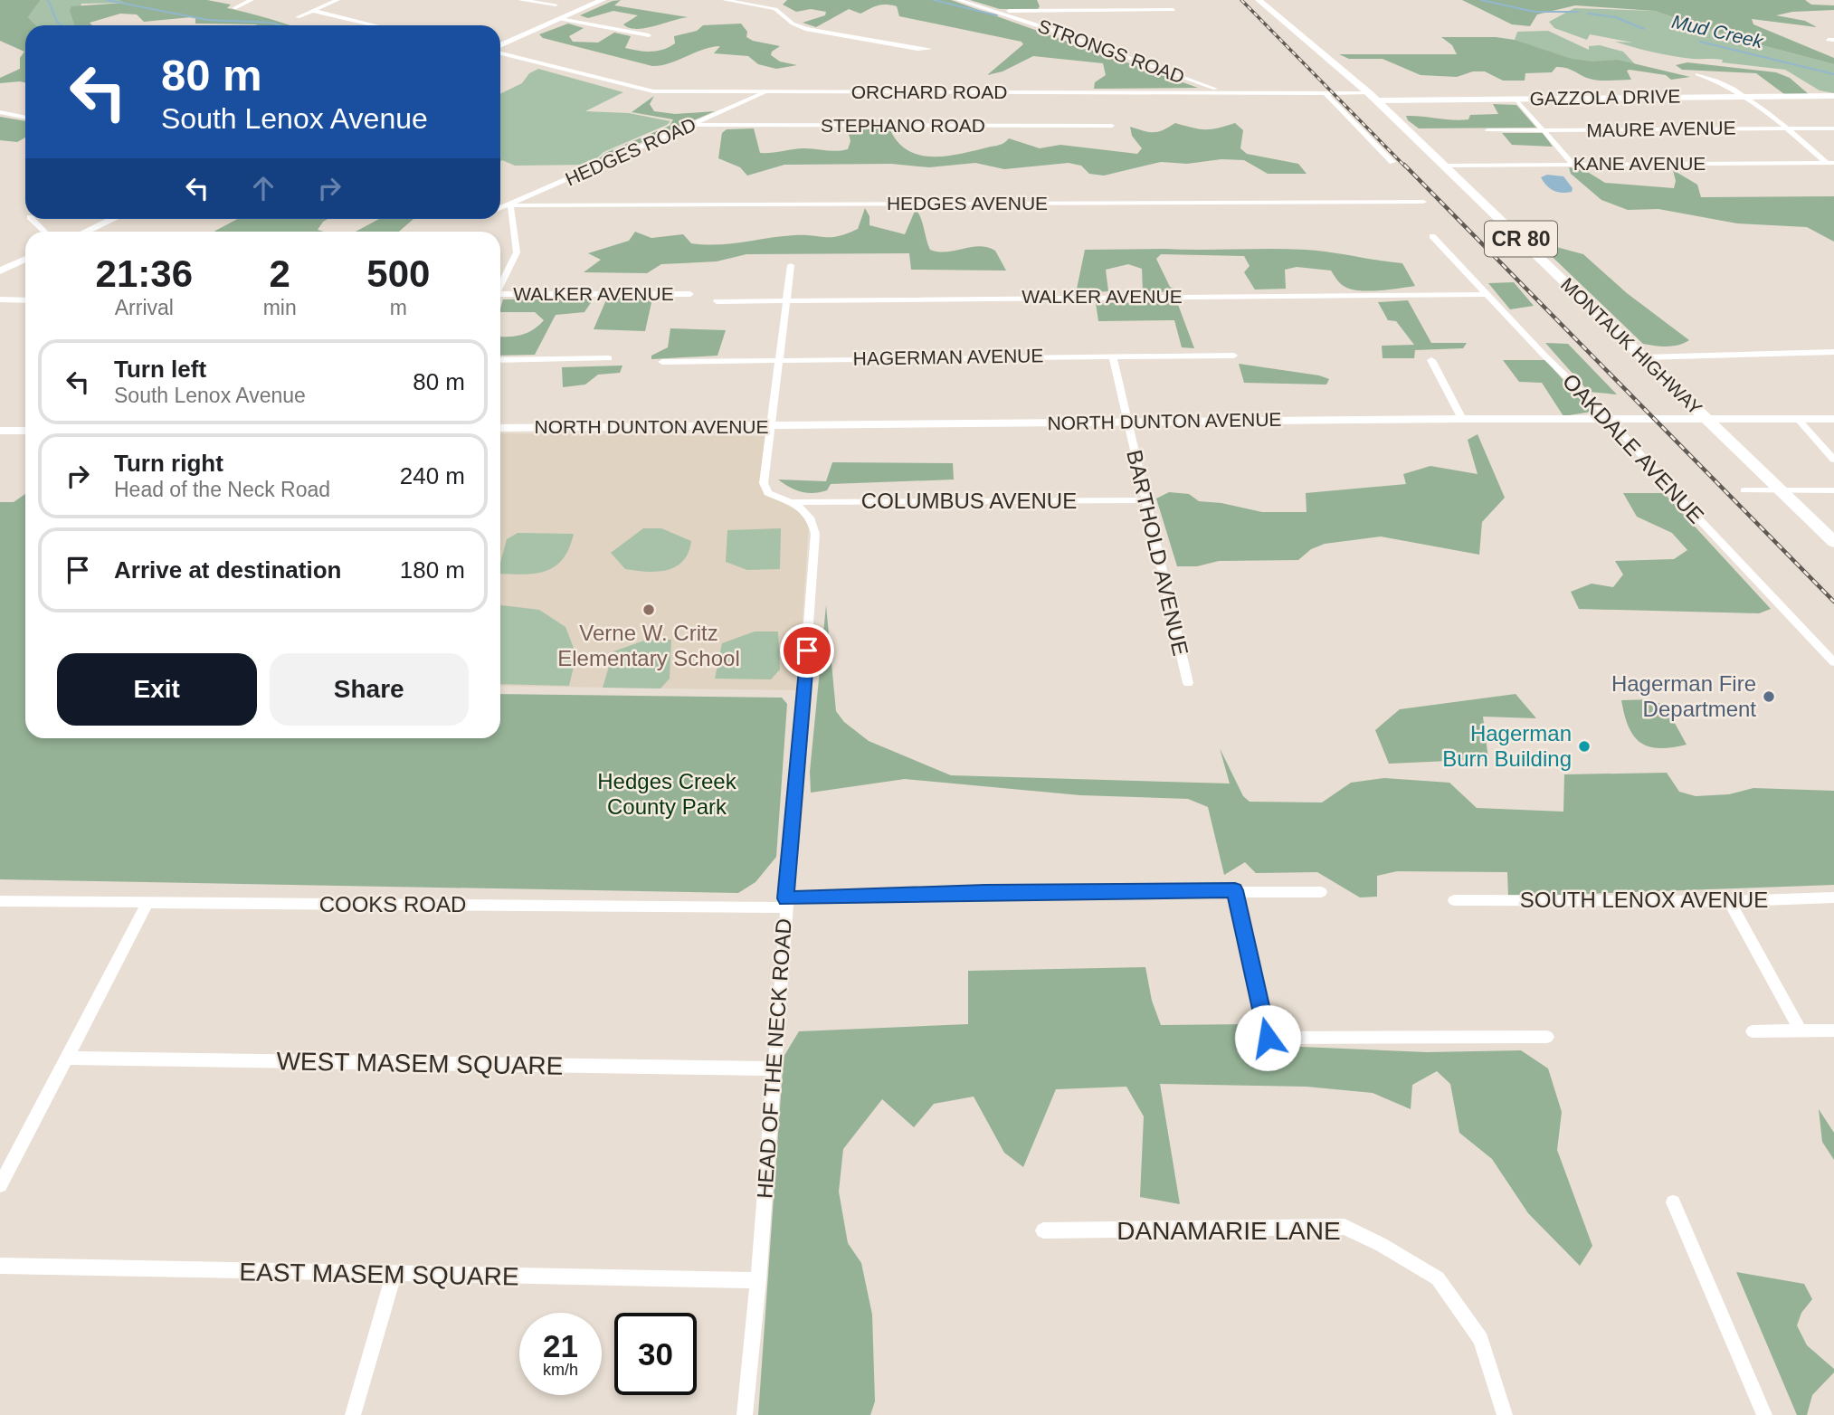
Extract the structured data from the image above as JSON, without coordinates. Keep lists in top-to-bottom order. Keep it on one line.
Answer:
{"streets":{"main road":["CR 80","MONTAUK HIGHWAY"],"street":["STRONGS ROAD","ORCHARD ROAD","GAZZOLA DRIVE","STEPHANO ROAD","MAURE AVENUE","HEDGES ROAD","KANE AVENUE","HEDGES AVENUE","WALKER AVENUE","HAGERMAN AVENUE","NORTH DUNTON AVENUE","OAKDALE AVENUE","COLUMBUS AVENUE","BARTHOLD AVENUE","SOUTH LENOX AVENUE","COOKS ROAD","HEAD OF THE NECK ROAD","WEST MASEM SQUARE","DANAMARIE LANE","EAST MASEM SQUARE"]},"crossings":[["STRONGS ROAD","ORCHARD ROAD"],["ORCHARD ROAD","GAZZOLA DRIVE"],["ORCHARD ROAD","HEDGES ROAD"],["ORCHARD ROAD","MONTAUK HIGHWAY"],["GAZZOLA DRIVE","MONTAUK HIGHWAY"],["STEPHANO ROAD","HEDGES ROAD"],["HEDGES ROAD","HEDGES AVENUE"],["KANE AVENUE","MONTAUK HIGHWAY"],["WALKER AVENUE","OAKDALE AVENUE"],["WALKER AVENUE","HEAD OF THE NECK ROAD"],["MONTAUK HIGHWAY","NORTH DUNTON AVENUE"],["HAGERMAN AVENUE","BARTHOLD AVENUE"],["HAGERMAN AVENUE","HEAD OF THE NECK ROAD"],["NORTH DUNTON AVENUE","OAKDALE AVENUE"],["NORTH DUNTON AVENUE","BARTHOLD AVENUE"],["NORTH DUNTON AVENUE","HEAD OF THE NECK ROAD"],["COLUMBUS AVENUE","BARTHOLD AVENUE"],["COLUMBUS AVENUE","HEAD OF THE NECK ROAD"],["COOKS ROAD","HEAD OF THE NECK ROAD"],["HEAD OF THE NECK ROAD","WEST MASEM SQUARE"],["HEAD OF THE NECK ROAD","EAST MASEM SQUARE"]],"water":["Mud Creek"],"parks":["Hedges Creek County Park"],"places":["Verne W. Critz Elementary School","Hagerman Fire Department","Hagerman Burn Building"],"page":{"turn":["80 m","South Lenox Avenue"],"eta":["21:36","Arrival","2","min","500","m"],"list":[{"name":"Turn left","note":"South Lenox Avenue","value":"80 m"},{"name":"Turn right","note":"Head of the Neck Road","value":"240 m"},{"name":"Arrive at destination","value":"180 m"}],"buttons":["Exit","Share"],"speed":"21 km/h","limit":"30"}}
